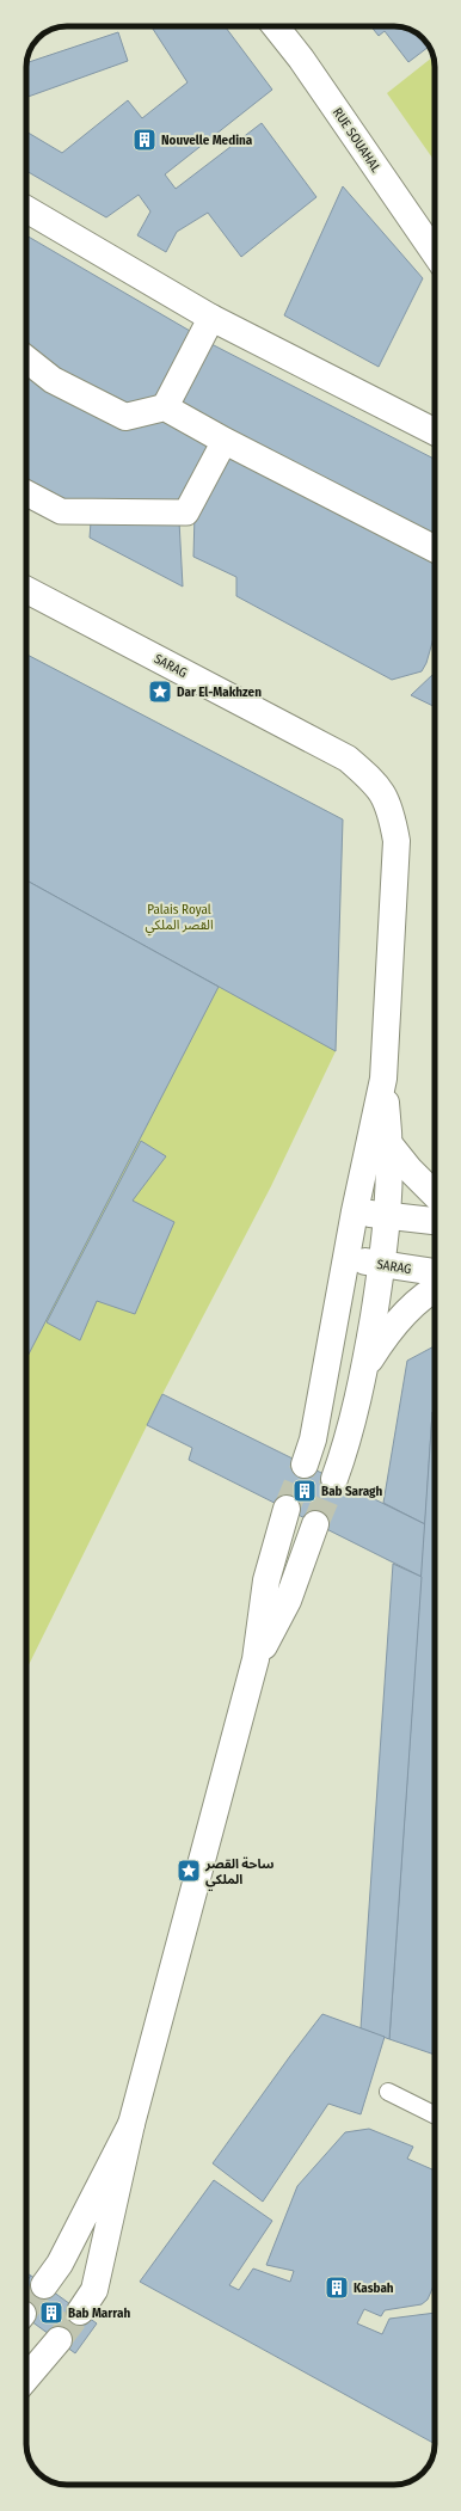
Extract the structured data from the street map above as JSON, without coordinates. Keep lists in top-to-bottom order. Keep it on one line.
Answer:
{"streets":{"street":["RUE SOUAHAL","SARAG"]},"parks":["Palais Royal القصر الملكي"],"places":{"building":["Nouvelle Medina","Bab Saragh","Kasbah","Bab Marrah"],"place":["Dar El-Makhzen","ساحة القصر الملكي"]}}
